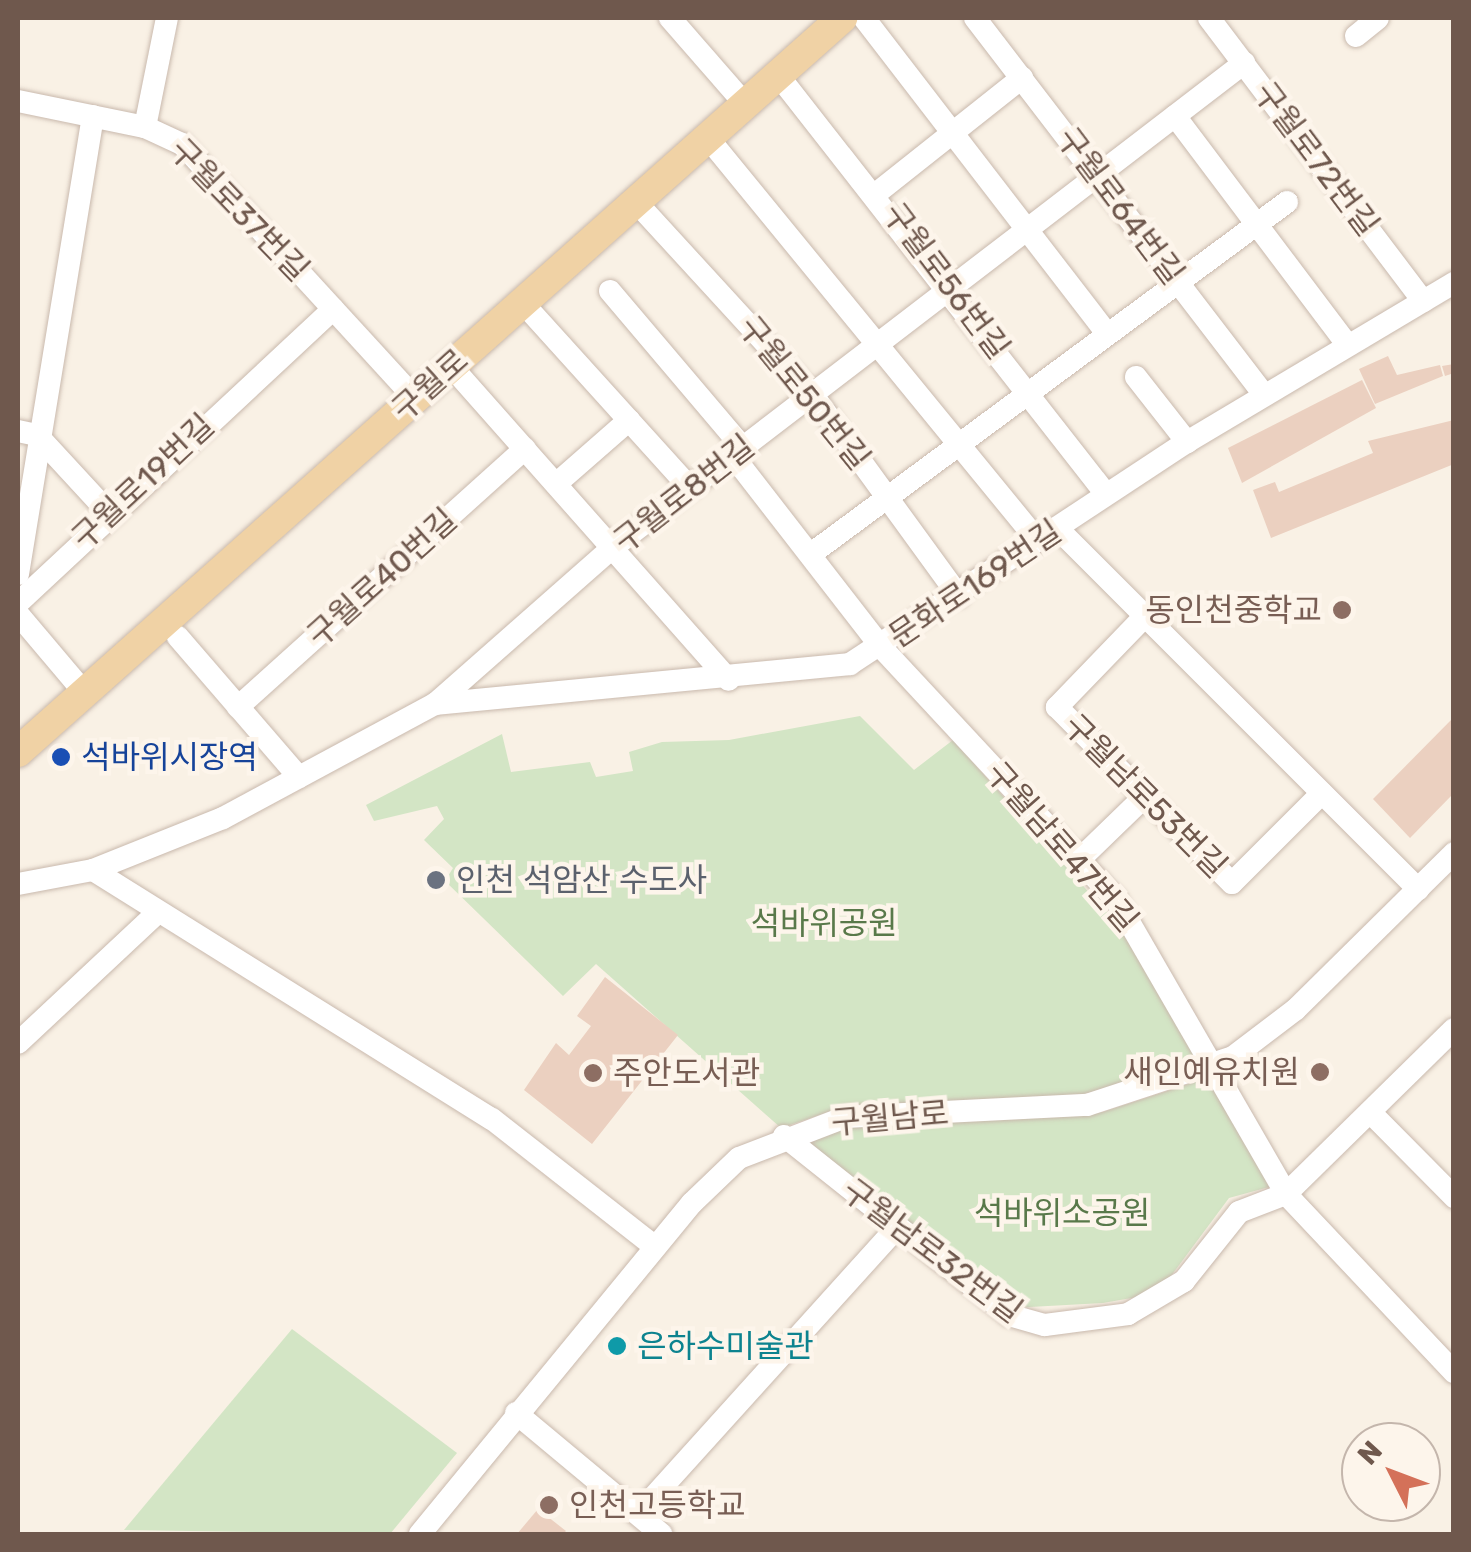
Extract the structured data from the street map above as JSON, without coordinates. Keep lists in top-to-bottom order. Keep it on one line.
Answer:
{"streets":{"main road":["구월로"],"street":["구월로72번길","구월로64번길","구월로37번길","구월로56번길","구월로50번길","구월로19번길","구월로8번길","구월로40번길","문화로169번길","구월남로53번길","구월남로47번길","구월남로","구월남로32번길"]},"crossings":[["구월로72번길","구월로8번길"],["구월로72번길","문화로169번길"],["구월로64번길","구월로8번길"],["구월로64번길","문화로169번길"],["구월로37번길","구월로"],["구월로37번길","구월로19번길"],["구월로56번길","구월로"],["구월로56번길","구월로8번길"],["구월로56번길","문화로169번길"],["구월로","구월로50번길"],["구월로50번길","구월로8번길"],["구월로50번길","문화로169번길"],["구월로8번길","문화로169번길"],["구월로8번길","구월남로47번길"],["문화로169번길","구월남로47번길"],["구월남로47번길","구월남로"],["구월남로47번길","구월남로32번길"],["구월남로","구월남로32번길"]],"parks":["석바위공원","석바위소공원"],"places":["동인천중학교","석바위시장역","인천 석암산 수도사","새인예유치원","주안도서관","은하수미술관","인천고등학교"],"north":"top left"}
